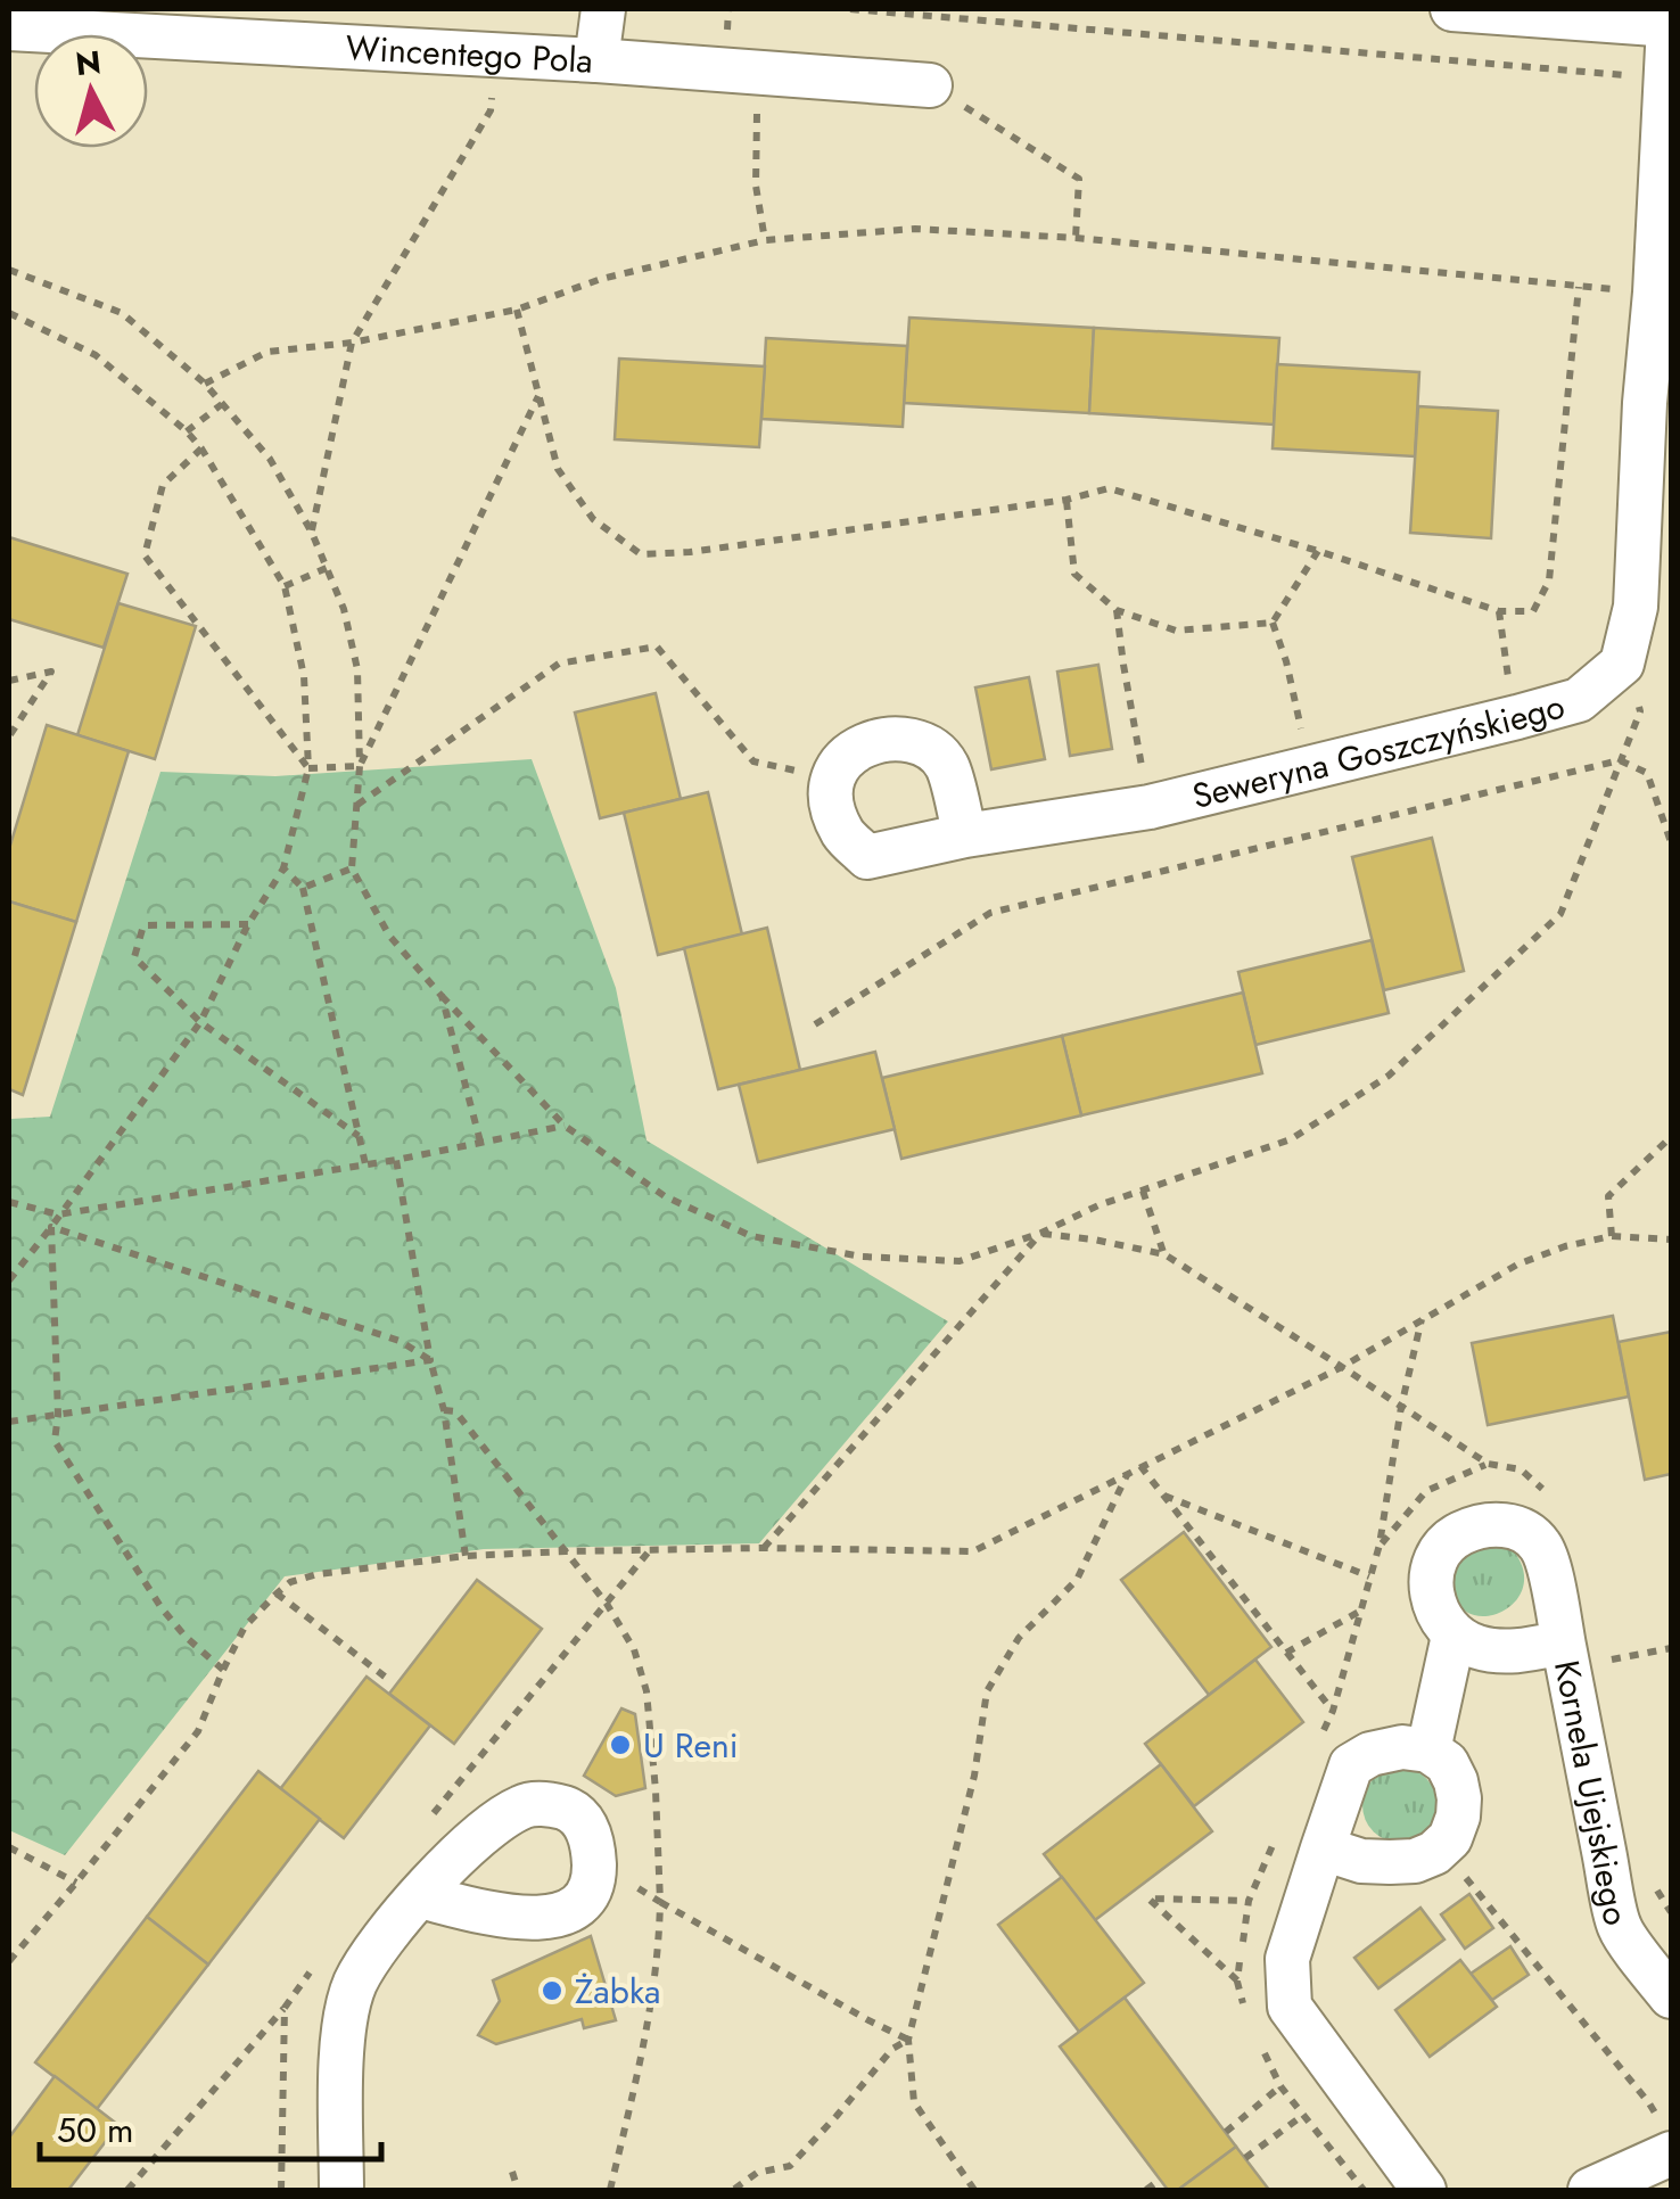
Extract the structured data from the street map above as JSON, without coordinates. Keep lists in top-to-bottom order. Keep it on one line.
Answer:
{"streets":{"street":["Wincentego Pola","Seweryna Goszczyńskiego","Kornela Ujejskiego"]},"places":["U Reni","Żabka"],"scale_bar":"50 m","north":"top"}
